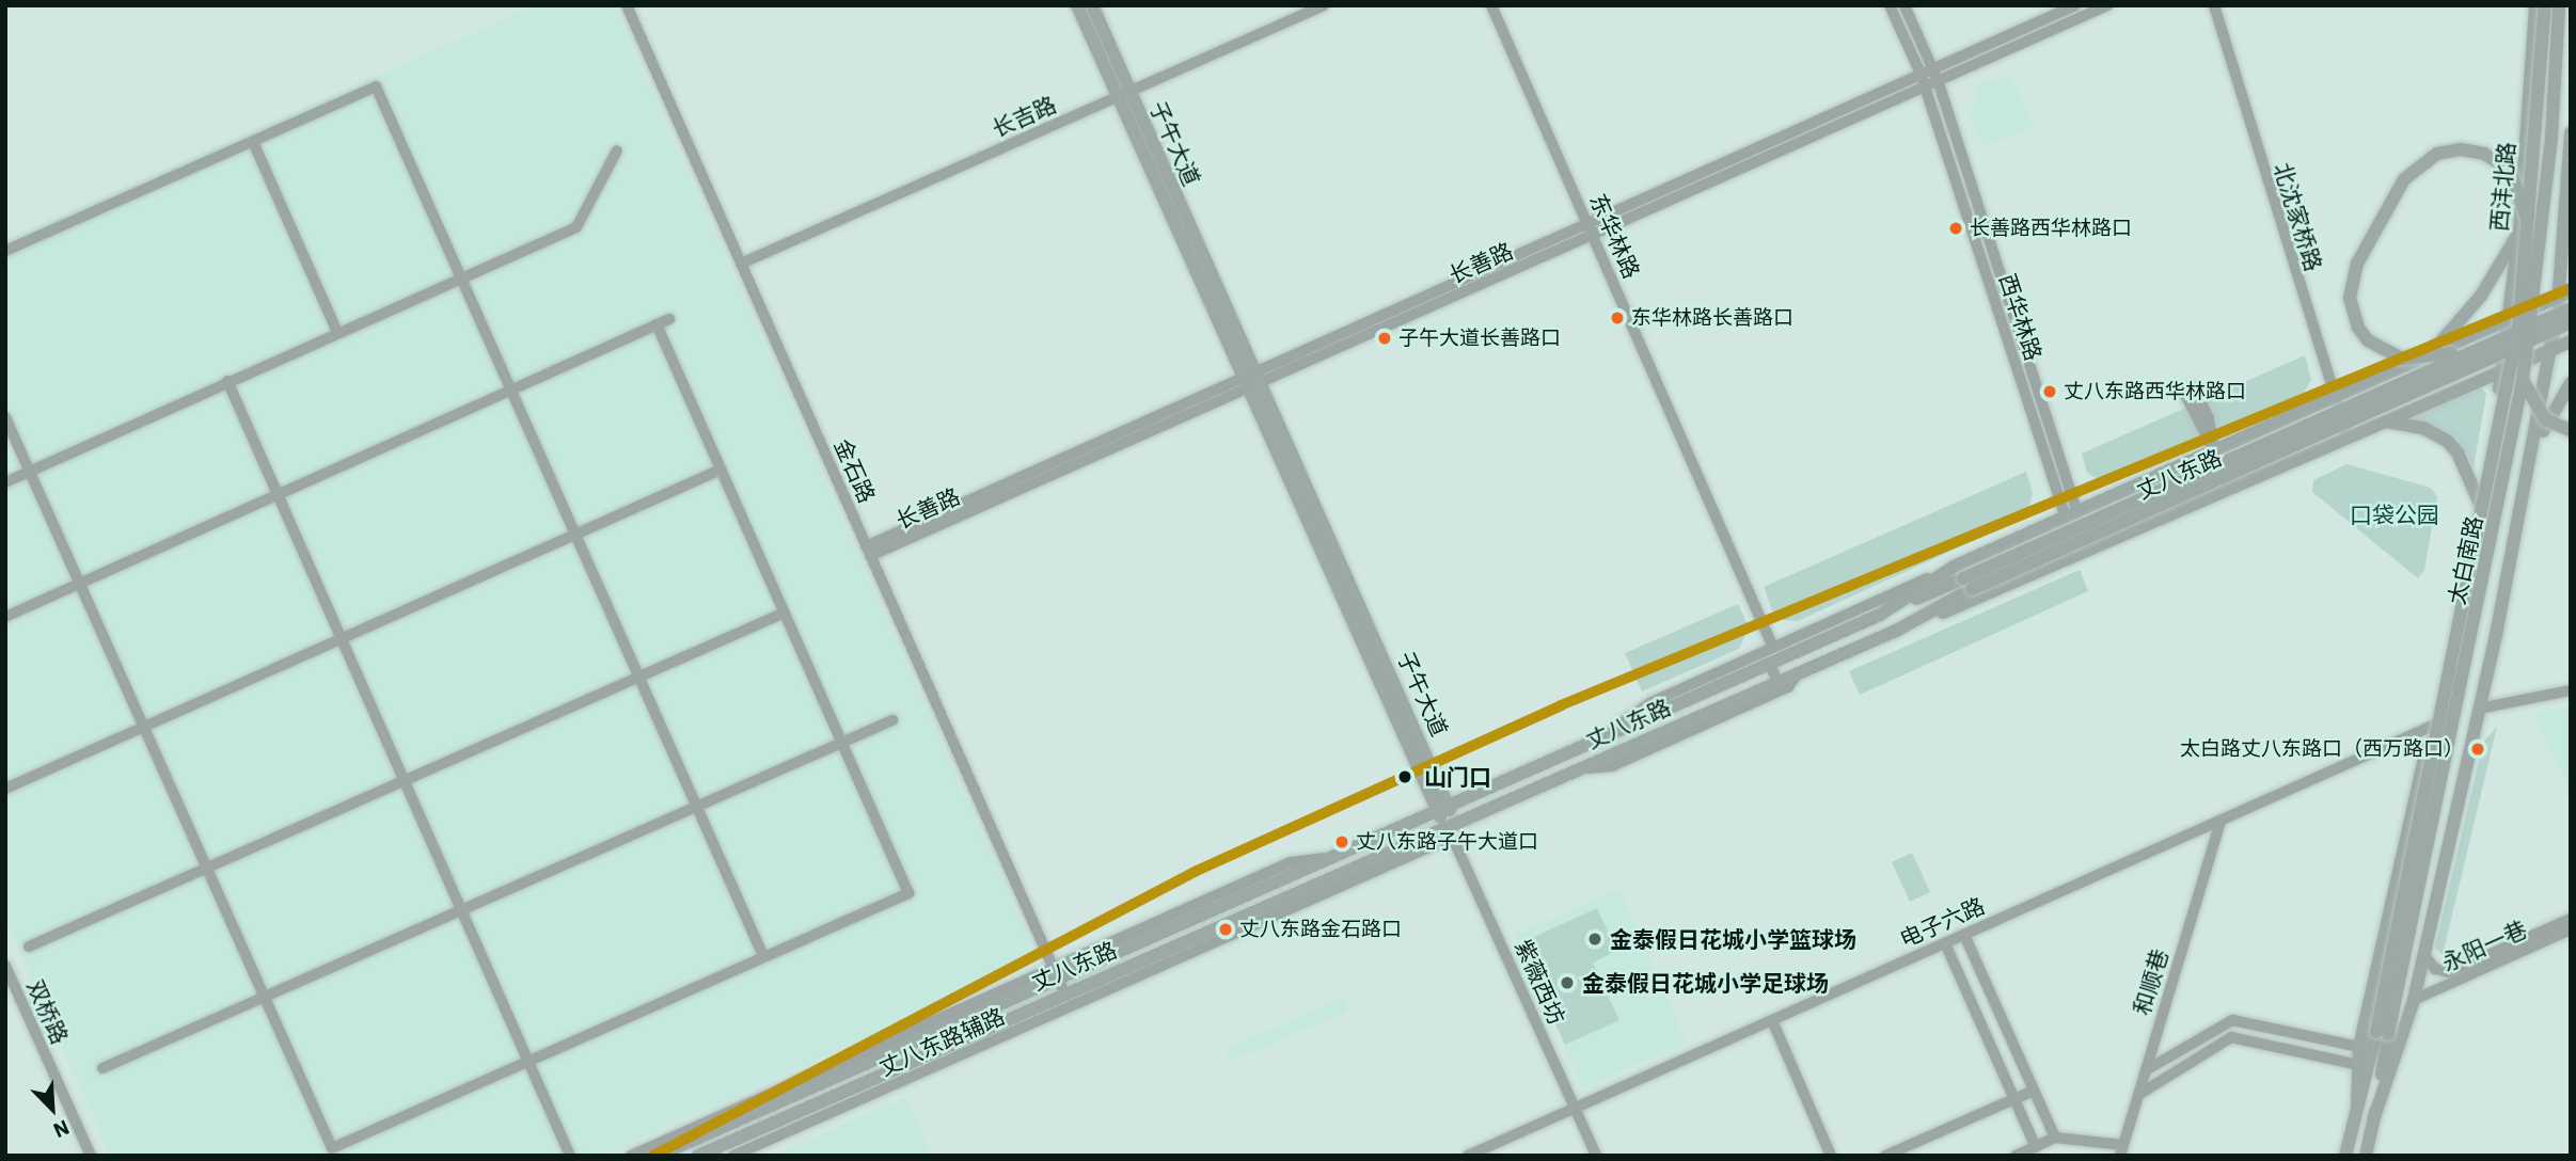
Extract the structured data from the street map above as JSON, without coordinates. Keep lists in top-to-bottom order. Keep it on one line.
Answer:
{"streets":{"main road":["子午大道","西沣北路","丈八东路","太白南路"],"street":["长吉路","北沈家桥路","东华林路","长善路","西华林路","金石路","电子六路","永阳一巷","紫薇西坊","和顺巷","双桥路","丈八东路辅路"]},"crossings":[["长吉路","子午大道"],["长吉路","金石路"],["子午大道","长善路"],["子午大道","丈八东路"],["子午大道","紫薇西坊"],["子午大道","丈八东路辅路"],["西沣北路","丈八东路"],["西沣北路","太白南路"],["北沈家桥路","丈八东路"],["东华林路","长善路"],["长善路","西华林路"],["长善路","金石路"],["西华林路","丈八东路"],["金石路","丈八东路"],["金石路","丈八东路辅路"],["丈八东路","紫薇西坊"],["丈八东路","丈八东路辅路"],["太白南路","电子六路"],["太白南路","永阳一巷"],["电子六路","紫薇西坊"],["电子六路","和顺巷"],["紫薇西坊","丈八东路辅路"]],"parks":["口袋公园"],"places":["长善路西华林路口","东华林路长善路口","子午大道长善路口","丈八东路西华林路口","太白路丈八东路口（西万路口）","山门口","丈八东路子午大道口","丈八东路金石路口","金泰假日花城小学篮球场","金泰假日花城小学足球场"],"north":"bottom right"}
